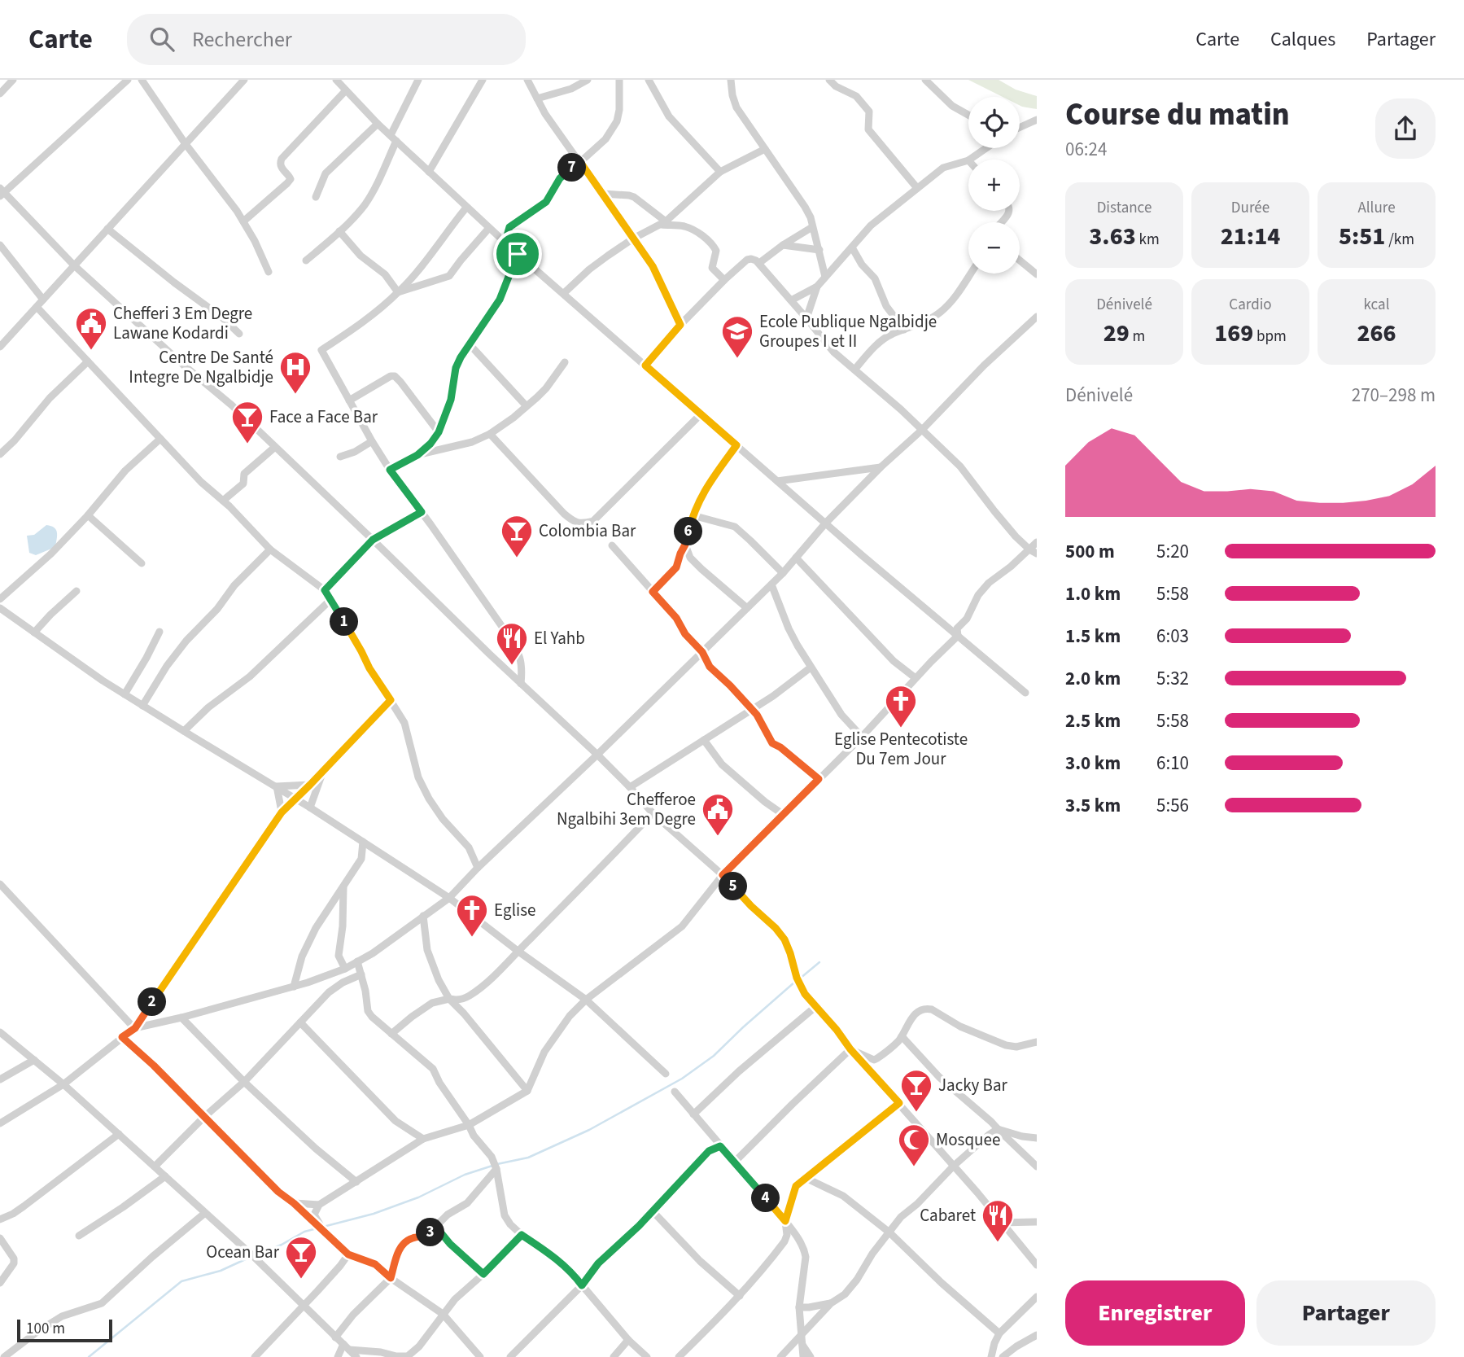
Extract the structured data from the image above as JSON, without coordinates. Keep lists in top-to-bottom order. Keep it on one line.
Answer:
{"places":{"public building":["Chefferi 3 Em Degre Lawane Kodardi","Chefferoe Ngalbihi 3em Degre"],"school or university":["Ecole Publique Ngalbidje Groupes I et II"],"hospital":["Centre De Santé Integre De Ngalbidje"],"bar":["Face a Face Bar","Colombia Bar","Jacky Bar","Ocean Bar"],"restaurant":["El Yahb","Cabaret"],"church":["Eglise Pentecotiste Du 7em Jour","Eglise"],"mosque":["Mosquee"]},"scale_bar":"100 m","page":{"header":"Carte","search":"Rechercher","nav":["Carte","Calques","Partager"],"heading":["Course du matin","06:24"],"map_buttons":["+","−"],"pins":["7","6","1","5","2","4","3"],"stats":[["Distance","3.63 km"],["Durée","21:14"],["Allure","5:51 /km"],["Dénivelé","29 m"],["Cardio","169 bpm"],["kcal","266"]],"chart":["Dénivelé","270–298 m"],"list":[{"name":"500 m","note":"5:20"},{"name":"1.0 km","note":"5:58"},{"name":"1.5 km","note":"6:03"},{"name":"2.0 km","note":"5:32"},{"name":"2.5 km","note":"5:58"},{"name":"3.0 km","note":"6:10"},{"name":"3.5 km","note":"5:56"}],"buttons":["Enregistrer","Partager"],"scale":"100 m"}}
